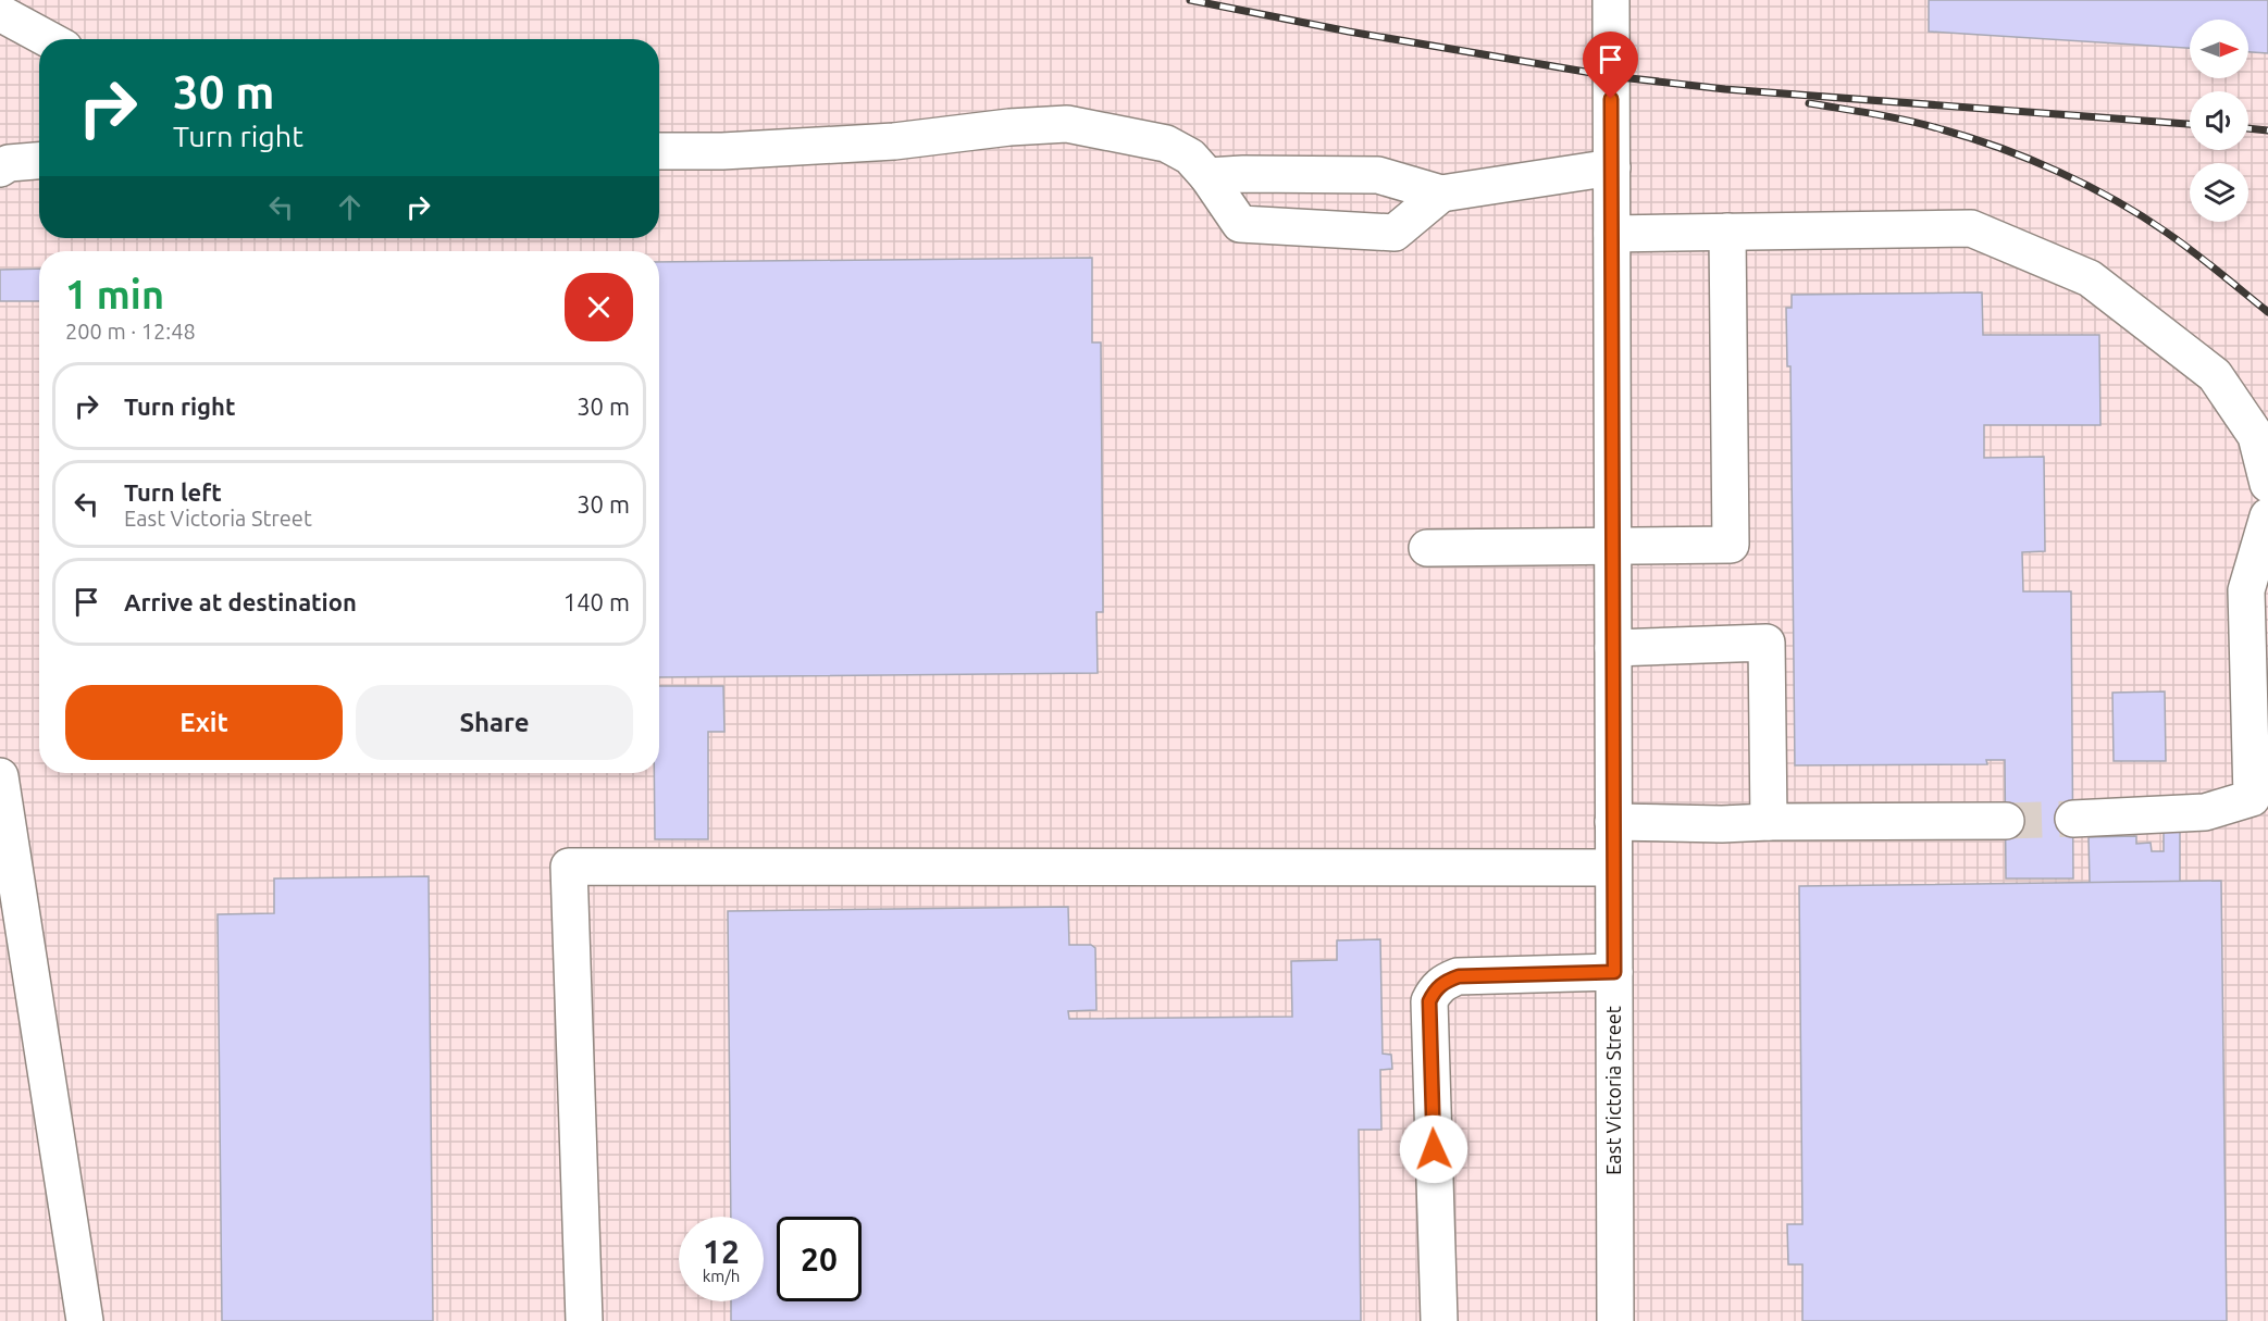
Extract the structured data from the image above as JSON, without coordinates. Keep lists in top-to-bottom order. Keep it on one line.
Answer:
{"streets":{"street":["East Victoria Street"]},"north":"right","page":{"turn":["30 m","Turn right"],"heading":["1 min","200 m · 12:48"],"list":[{"name":"Turn right","value":"30 m"},{"name":"Turn left","note":"East Victoria Street","value":"30 m"},{"name":"Arrive at destination","value":"140 m"}],"buttons":["Exit","Share"],"speed":"12 km/h","limit":"20"}}
